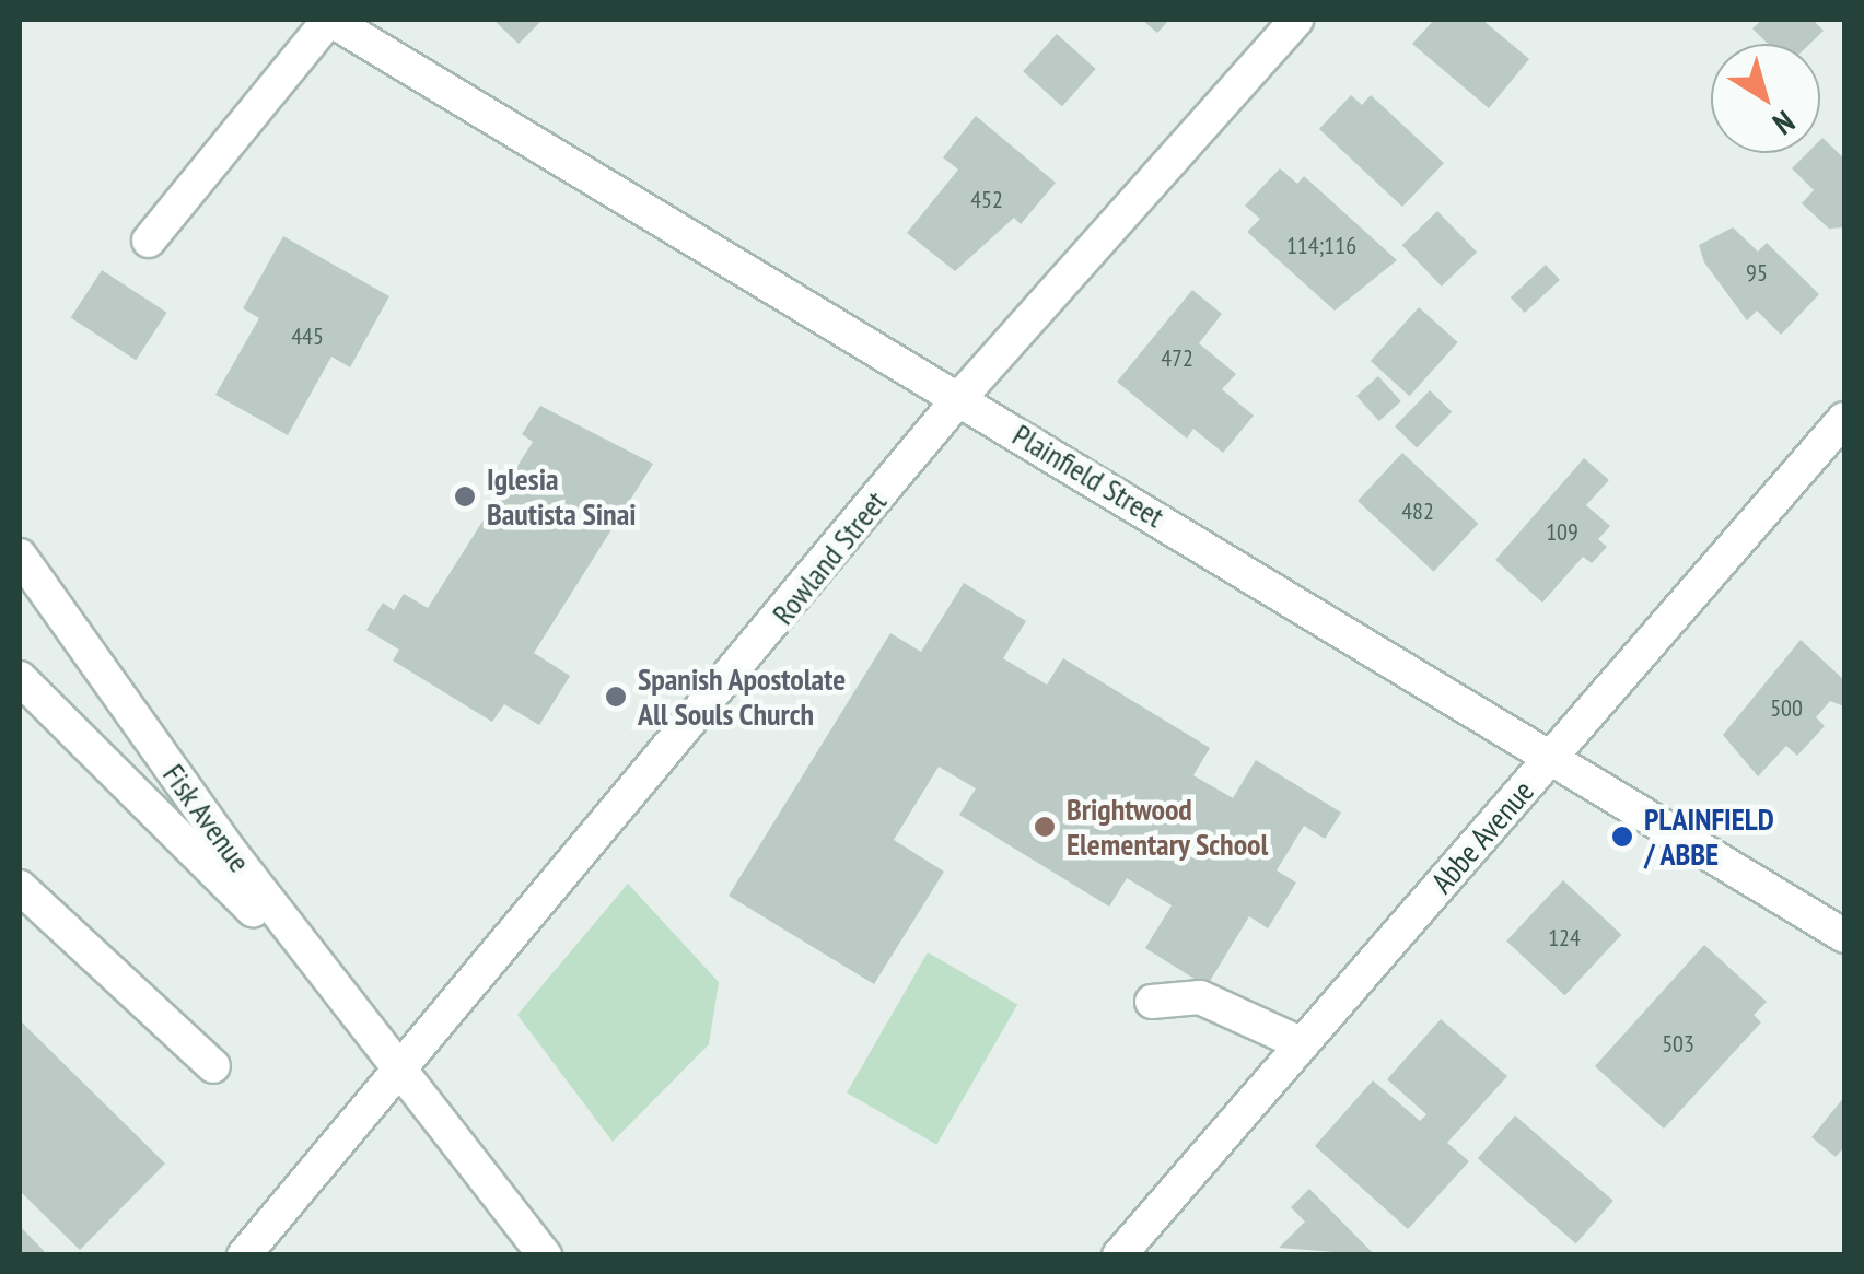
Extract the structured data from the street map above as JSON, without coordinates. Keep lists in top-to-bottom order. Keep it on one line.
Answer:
{"streets":{"street":["Plainfield Street","Rowland Street","Fisk Avenue","Abbe Avenue"]},"crossings":[["Plainfield Street","Rowland Street"],["Plainfield Street","Abbe Avenue"],["Rowland Street","Fisk Avenue"]],"places":["Iglesia Bautista Sinai","Spanish Apostolate All Souls Church","Brightwood Elementary School","PLAINFIELD / ABBE"],"house_numbers":["452","114;116","95","445","472","482","109","500","124","503"],"north":"bottom right"}
